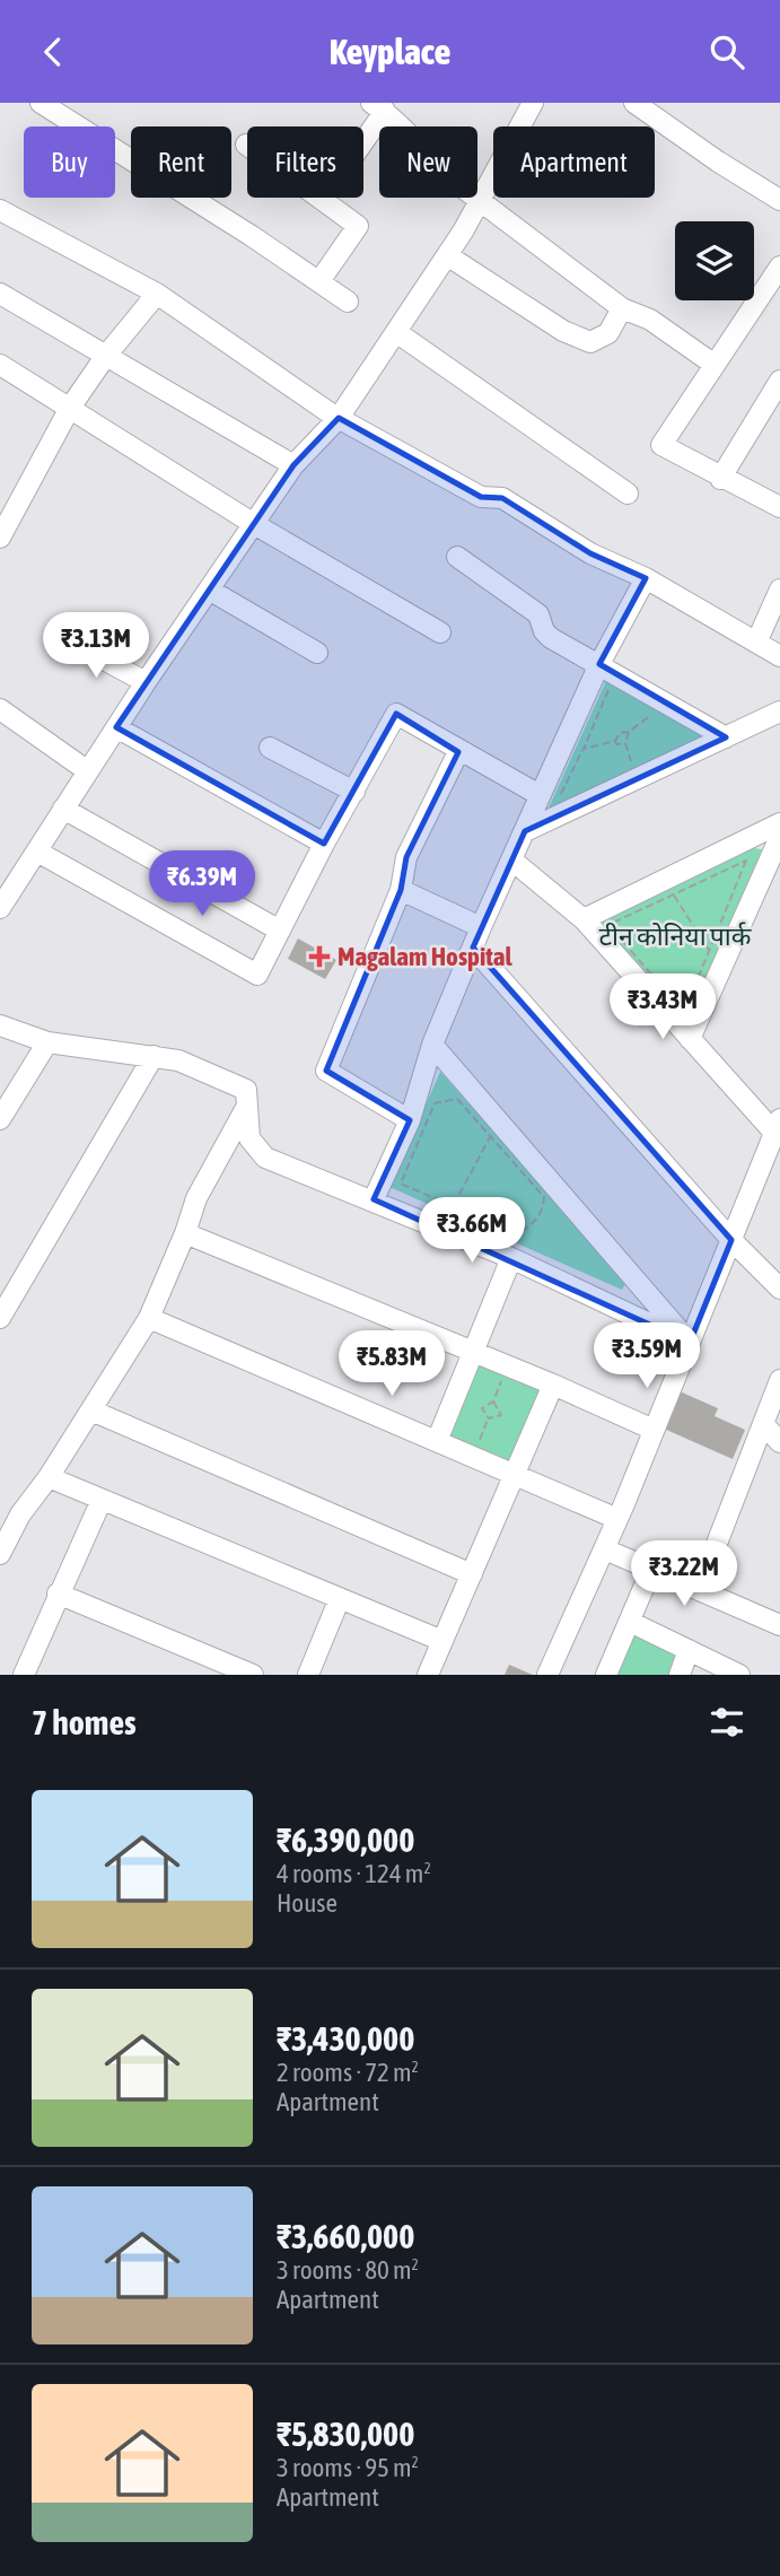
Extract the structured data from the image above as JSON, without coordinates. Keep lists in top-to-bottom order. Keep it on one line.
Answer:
{"parks":["टीन कोनिया पार्क"],"places":{"health":["Magalam Hospital"]},"page":{"header":"Keyplace","chip":["Buy","Rent","Filters","New","Apartment"],"price":["₹3.13M","₹6.39M","₹3.43M","₹3.66M","₹3.59M","₹5.83M","₹3.22M"],"heading":"7 homes","list":[{"name":"₹6,390,000","note":"4 rooms · 124 m² · House"},{"name":"₹3,430,000","note":"2 rooms · 72 m² · Apartment"},{"name":"₹3,660,000","note":"3 rooms · 80 m² · Apartment"},{"name":"₹5,830,000","note":"3 rooms · 95 m² · Apartment"}]}}
